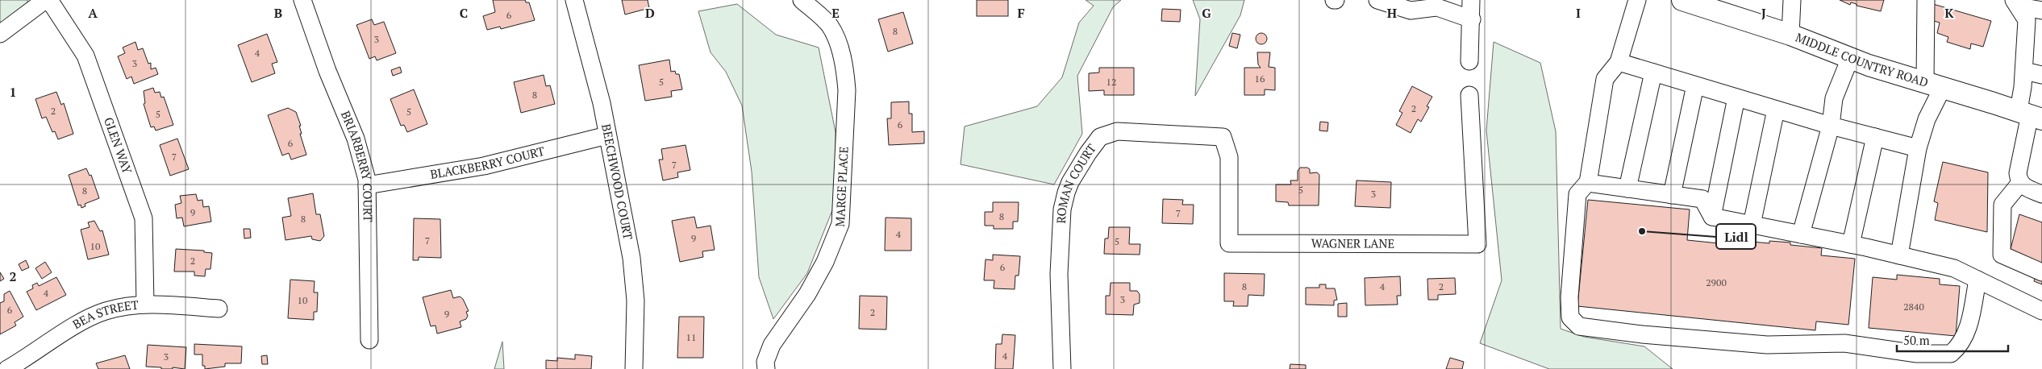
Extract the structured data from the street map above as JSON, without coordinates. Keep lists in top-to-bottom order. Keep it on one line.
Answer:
{"streets":{"main road":["MIDDLE COUNTRY ROAD"],"street":["GLEN WAY","BLACKBERRY COURT","BRIARBERRY COURT","BEECHWOOD COURT","ROMAN COURT","MARGE PLACE","WAGNER LANE","BEA STREET"]},"crossings":[["GLEN WAY","BEA STREET"],["BLACKBERRY COURT","BRIARBERRY COURT"],["BLACKBERRY COURT","BEECHWOOD COURT"],["ROMAN COURT","WAGNER LANE"]],"places":["Lidl"],"house_numbers":["6","8","3","4","3","16","5","12","8","2","2","5","5","6","6","7","7","5","8","3","9","7","8","8","4","9","7","5","10","2","6","2900","8","4","2","4","3","10","2840","6","2","9","11","4","3"],"scale_bar":"50 m","grid":{"columns":["A","B","C","D","E","F","G","H","I","J","K"],"rows":["1","2"]}}
